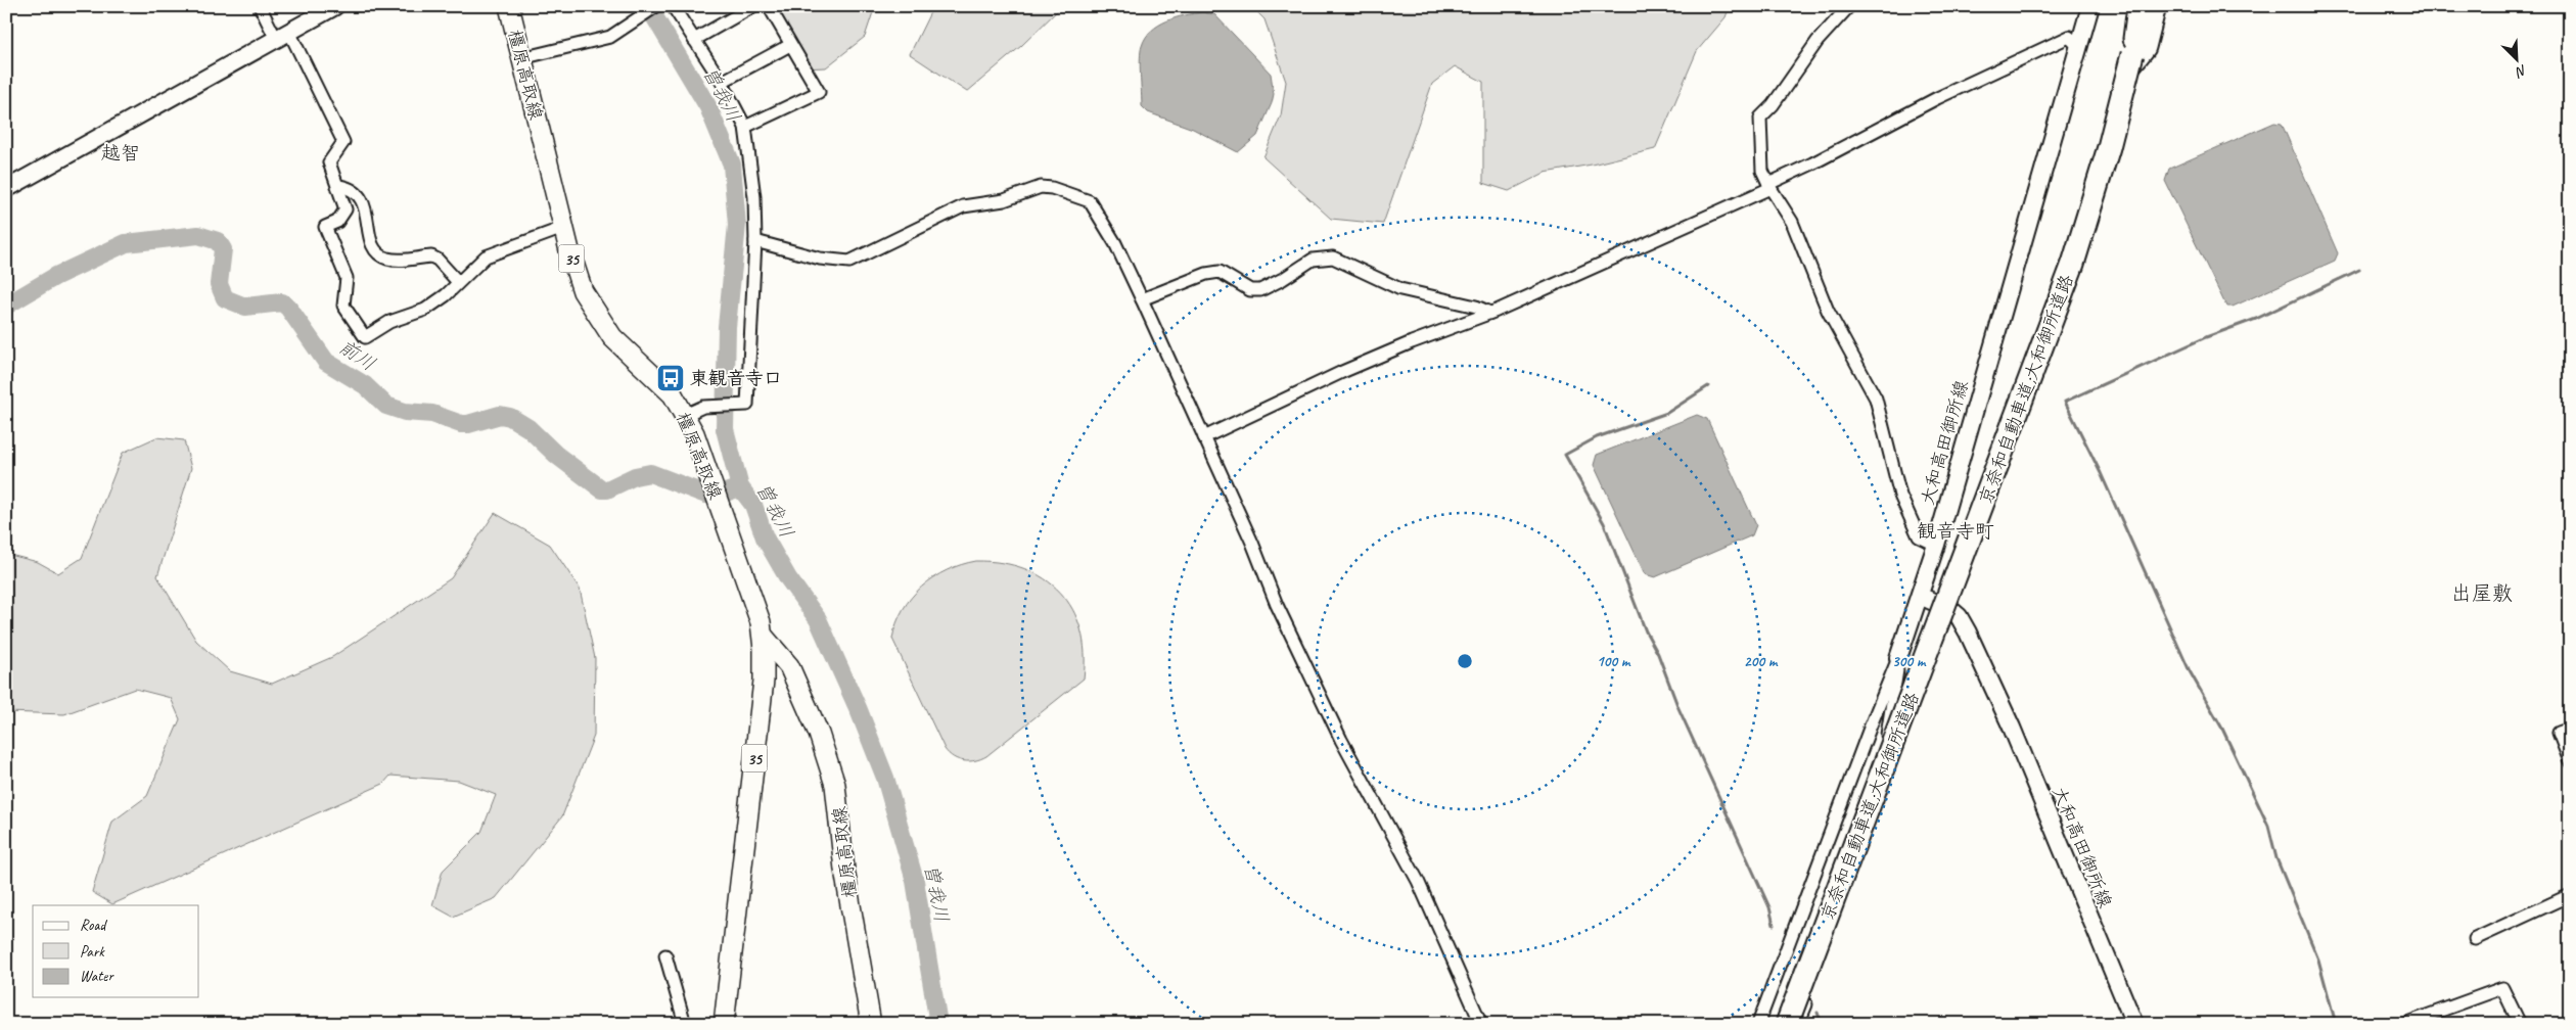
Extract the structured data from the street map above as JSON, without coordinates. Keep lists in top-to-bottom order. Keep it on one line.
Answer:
{"streets":{"highway":["京奈和自動車道;大和御所道路"],"main road":["橿原高取線","35","大和高田御所線"]},"districts":["越智","観音寺町","出屋敷"],"water":["曽我川","前川"],"places":{"bus stop":["東観音寺口"]},"legend":["Road","Park","Water"],"north":"bottom right","rings":["100 m","200 m","300 m"]}
